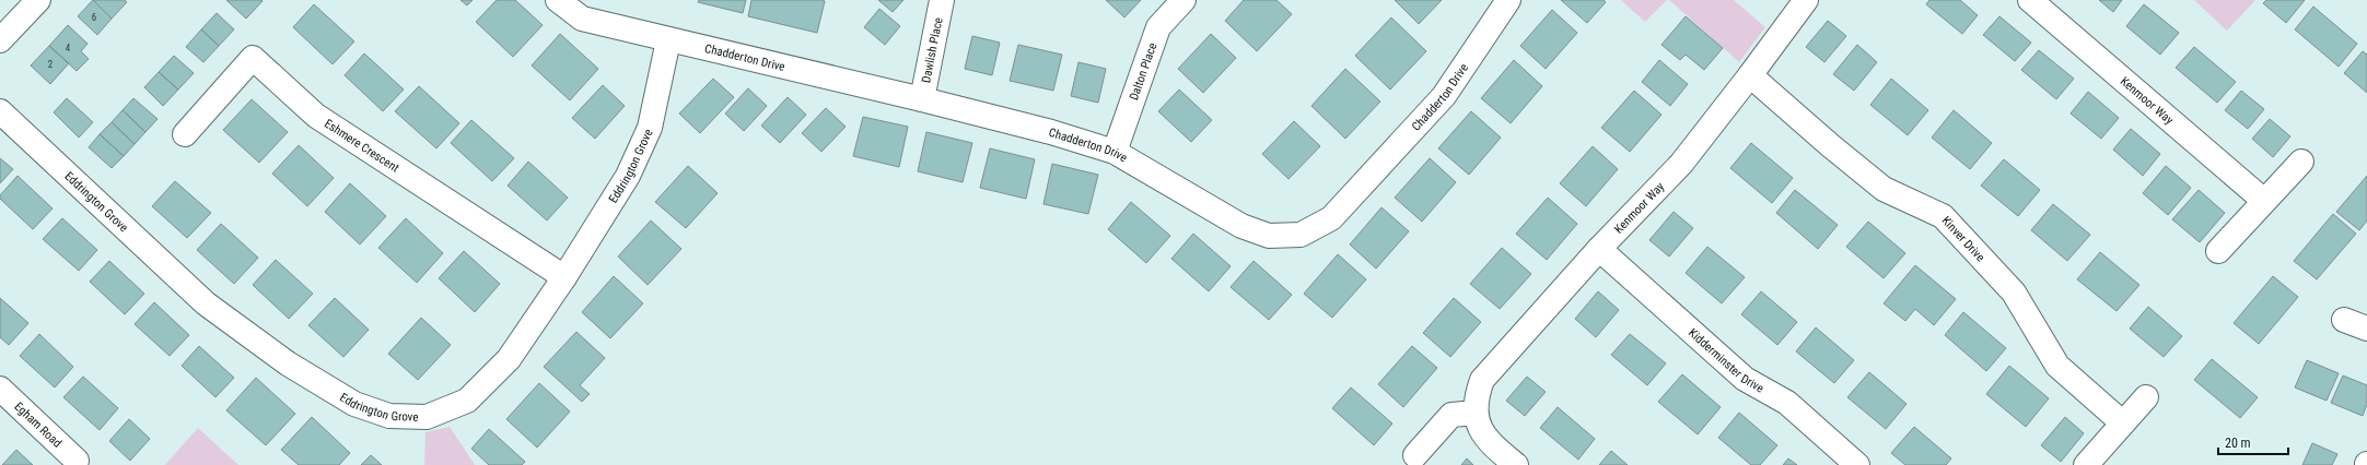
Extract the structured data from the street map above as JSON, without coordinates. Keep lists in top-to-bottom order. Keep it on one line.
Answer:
{"streets":{"street":["Dawlish Place","Chadderton Drive","Dalton Place","Kenmoor Way","Eshmere Crescent","Eddrington Grove","Kinver Drive","Kidderminster Drive","Egham Road"]},"crossings":[["Dawlish Place","Chadderton Drive"],["Chadderton Drive","Dalton Place"],["Chadderton Drive","Eddrington Grove"],["Kenmoor Way","Kinver Drive"],["Kenmoor Way","Kidderminster Drive"],["Eshmere Crescent","Eddrington Grove"]],"house_numbers":["6","4","2"],"scale_bar":"20 m"}
